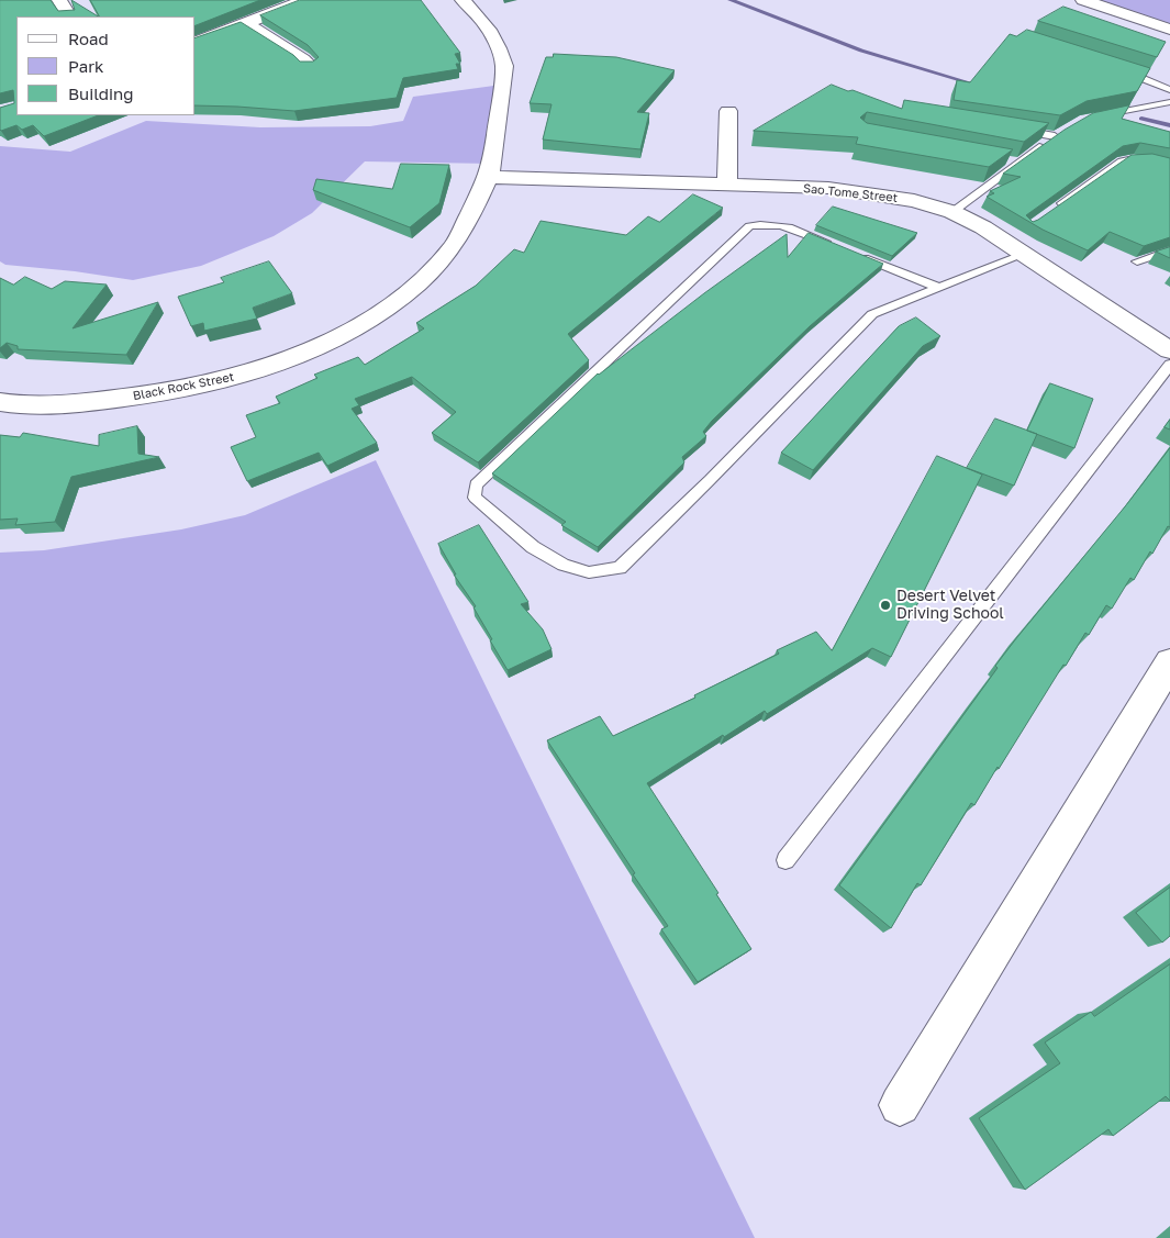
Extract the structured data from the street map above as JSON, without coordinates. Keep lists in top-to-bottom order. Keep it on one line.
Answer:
{"streets":{"street":["Sao Tome Street","Black Rock Street"]},"crossings":[["Sao Tome Street","Black Rock Street"]],"places":["Desert Velvet Driving School"],"legend":["Road","Park","Building"]}
